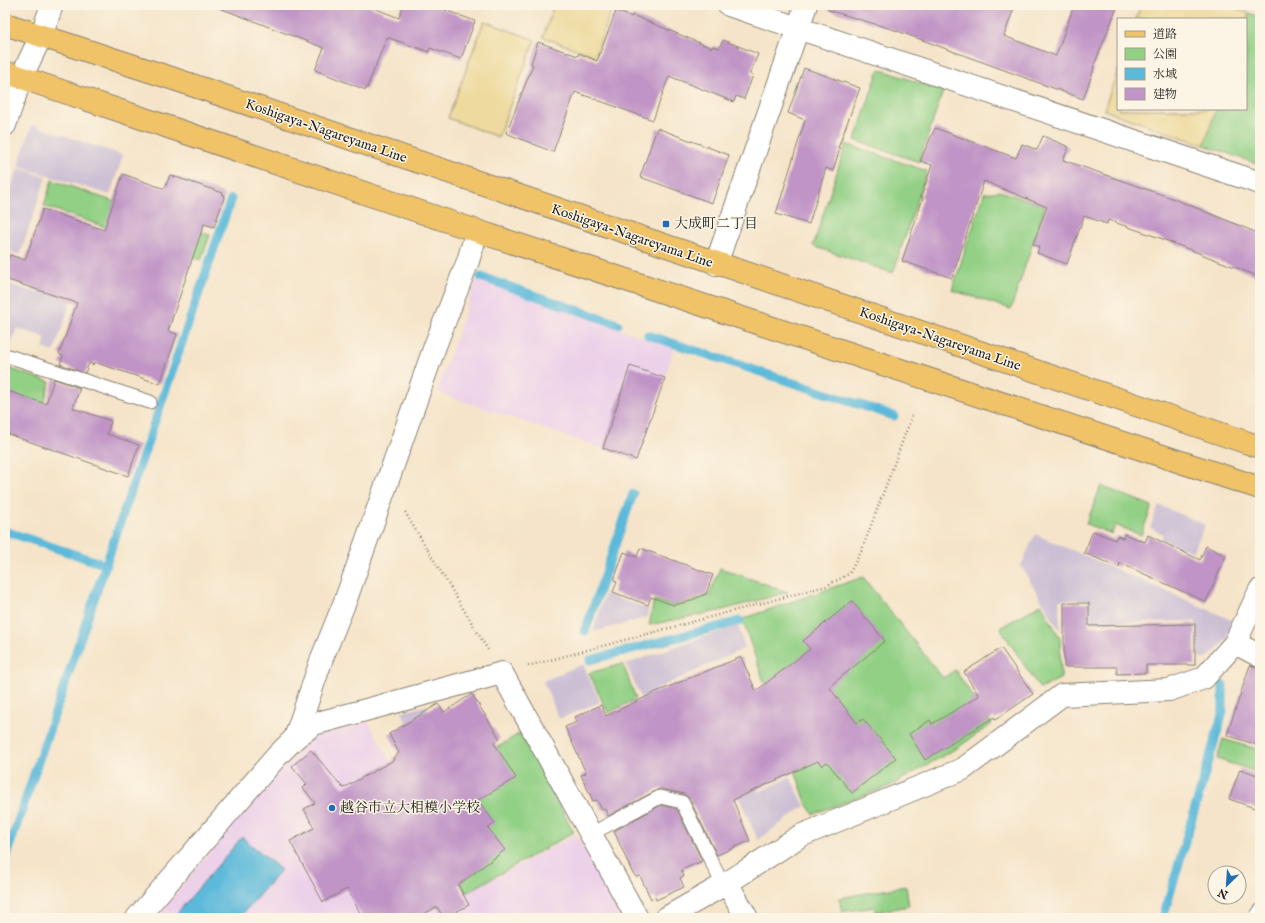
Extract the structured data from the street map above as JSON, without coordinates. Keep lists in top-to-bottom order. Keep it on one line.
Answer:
{"streets":{"main road":["Koshigaya-Nagareyama Line"]},"places":{"transit":["大成町二丁目"],"other":["越谷市立大相模小学校"]},"legend":["道路","公園","水域","建物"],"north":"bottom left"}
